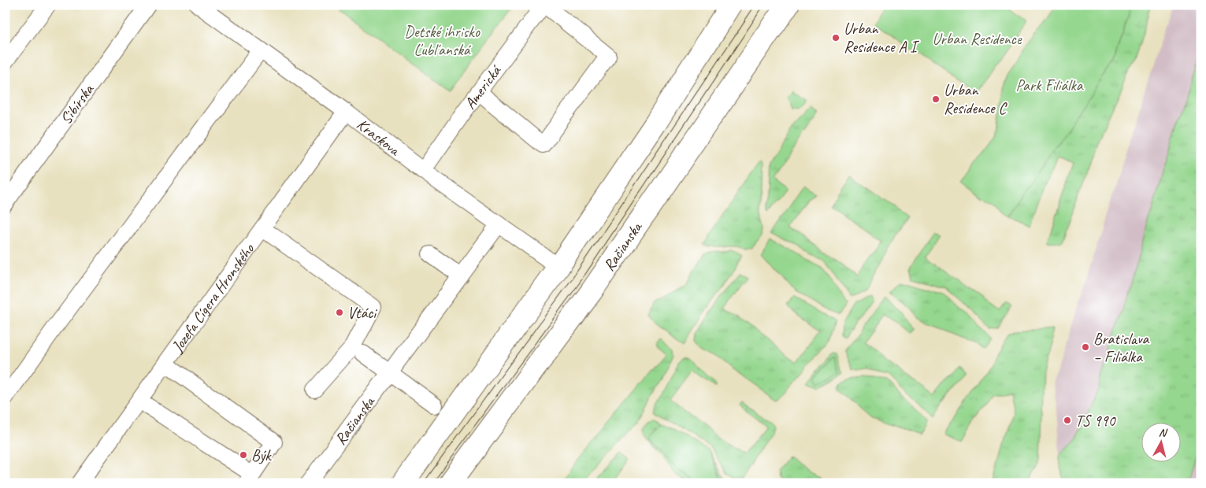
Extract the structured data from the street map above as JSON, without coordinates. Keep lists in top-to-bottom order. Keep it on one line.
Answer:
{"streets":{"main road":["Račianska"],"street":["Americká","Sibírska","Kraskova","Jozefa Cígera Hronského"]},"crossings":[["Americká","Kraskova"],["Kraskova","Račianska"],["Kraskova","Jozefa Cígera Hronského"]],"parks":["Detské ihrisko Ľubľanská","Urban Residence","Park Filiálka"],"places":["Urban Residence A I","Urban Residence C","Vtáci","Bratislava – Filiálka","TS 990","Býk"],"north":"top"}
